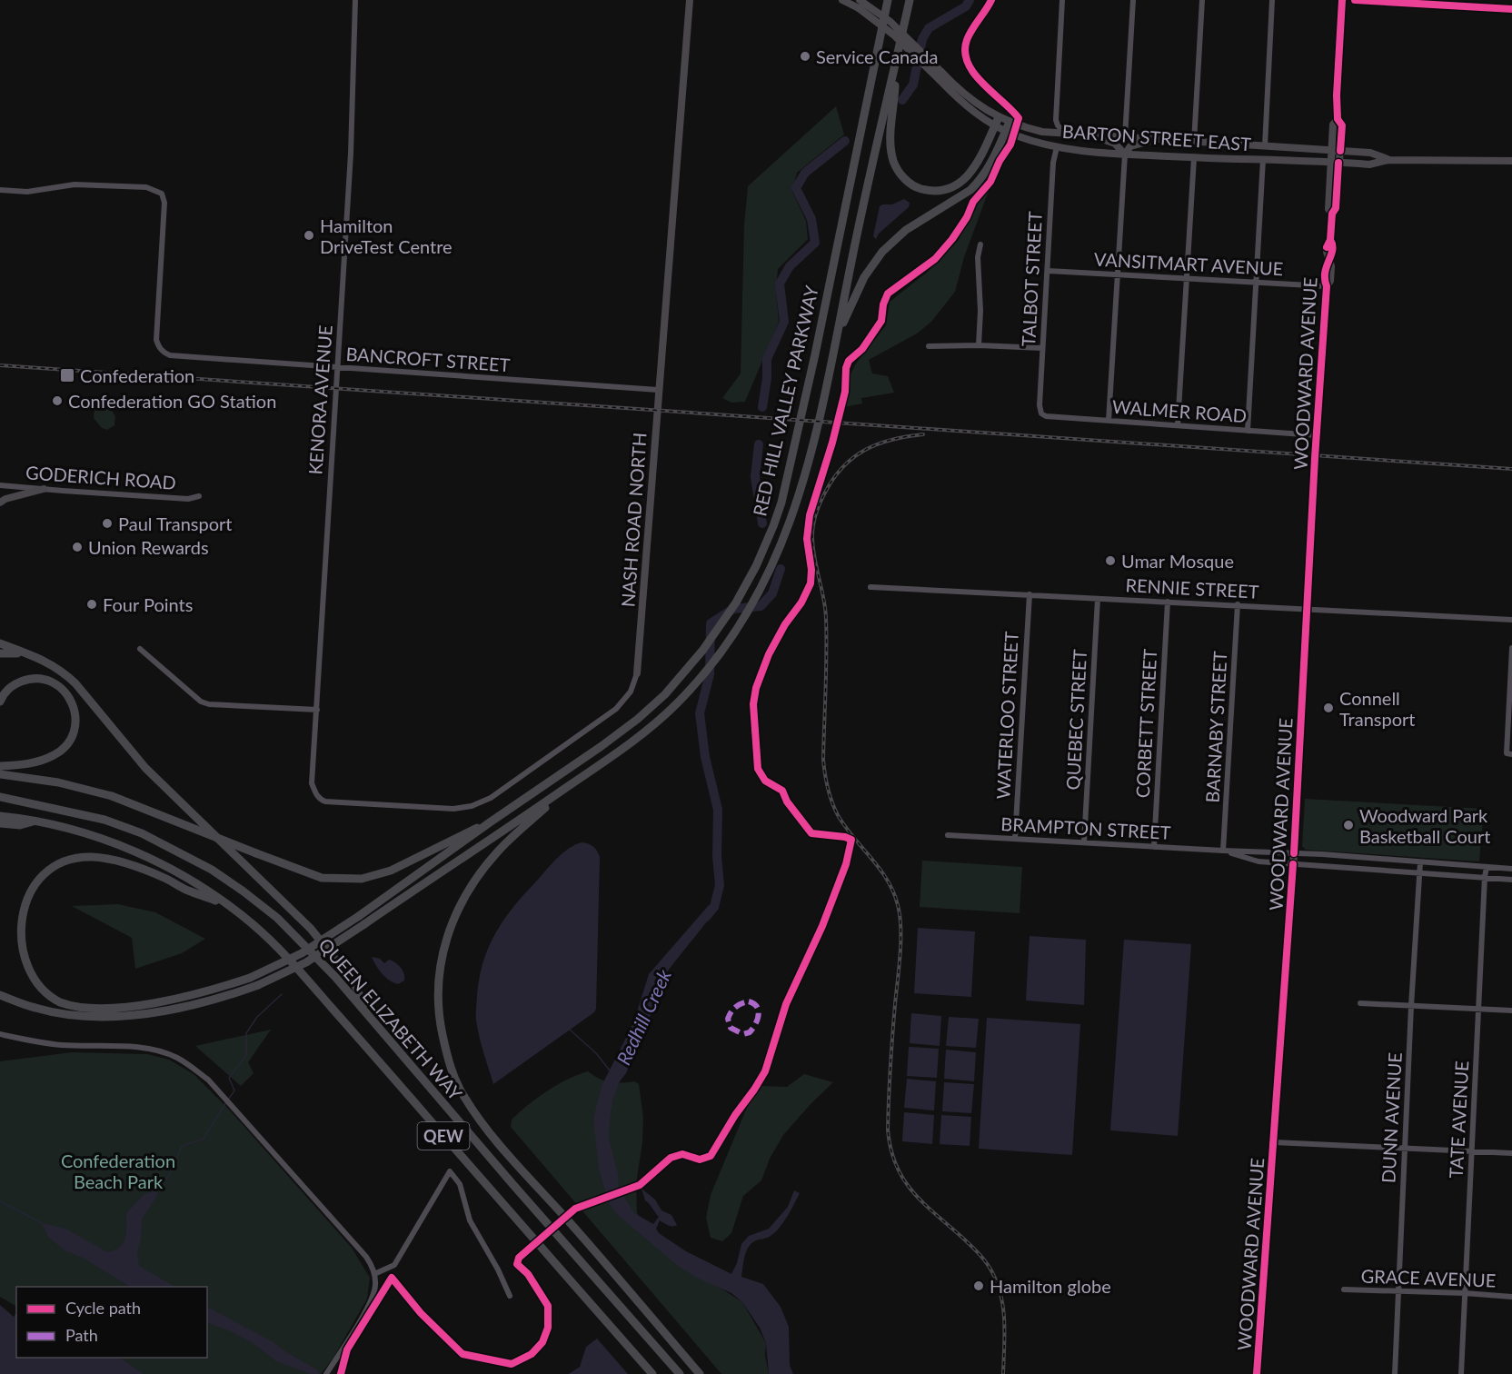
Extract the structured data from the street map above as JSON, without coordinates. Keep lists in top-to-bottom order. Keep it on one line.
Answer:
{"streets":{"highway":["RED HILL VALLEY PARKWAY","QUEEN ELIZABETH WAY","QEW"],"main road":["BARTON STREET EAST","WOODWARD AVENUE","NASH ROAD NORTH"],"street":["VANSITMART AVENUE","TALBOT STREET","BANCROFT STREET","KENORA AVENUE","WALMER ROAD","GODERICH ROAD","RENNIE STREET","WATERLOO STREET","QUEBEC STREET","CORBETT STREET","BARNABY STREET","BRAMPTON STREET","DUNN AVENUE","TATE AVENUE","GRACE AVENUE"]},"crossings":[["BARTON STREET EAST","TALBOT STREET"],["BARTON STREET EAST","WOODWARD AVENUE"],["VANSITMART AVENUE","TALBOT STREET"],["VANSITMART AVENUE","WOODWARD AVENUE"],["TALBOT STREET","WALMER ROAD"],["BANCROFT STREET","KENORA AVENUE"],["BANCROFT STREET","NASH ROAD NORTH"],["WOODWARD AVENUE","WALMER ROAD"],["WOODWARD AVENUE","RENNIE STREET"],["WOODWARD AVENUE","BRAMPTON STREET"],["KENORA AVENUE","NASH ROAD NORTH"],["RENNIE STREET","WATERLOO STREET"],["RENNIE STREET","QUEBEC STREET"],["RENNIE STREET","CORBETT STREET"],["RENNIE STREET","BARNABY STREET"],["WATERLOO STREET","BRAMPTON STREET"],["QUEBEC STREET","BRAMPTON STREET"],["CORBETT STREET","BRAMPTON STREET"],["BARNABY STREET","BRAMPTON STREET"],["BRAMPTON STREET","DUNN AVENUE"],["BRAMPTON STREET","TATE AVENUE"],["DUNN AVENUE","GRACE AVENUE"],["TATE AVENUE","GRACE AVENUE"]],"water":["Redhill Creek"],"parks":["Confederation Beach Park"],"places":{"other":["Service Canada","Hamilton DriveTest Centre","Confederation GO Station","Paul Transport","Union Rewards","Umar Mosque","Four Points","Connell Transport","Woodward Park Basketball Court","Hamilton globe"],"transit":["Confederation"]},"legend":["Cycle path","Path"]}
